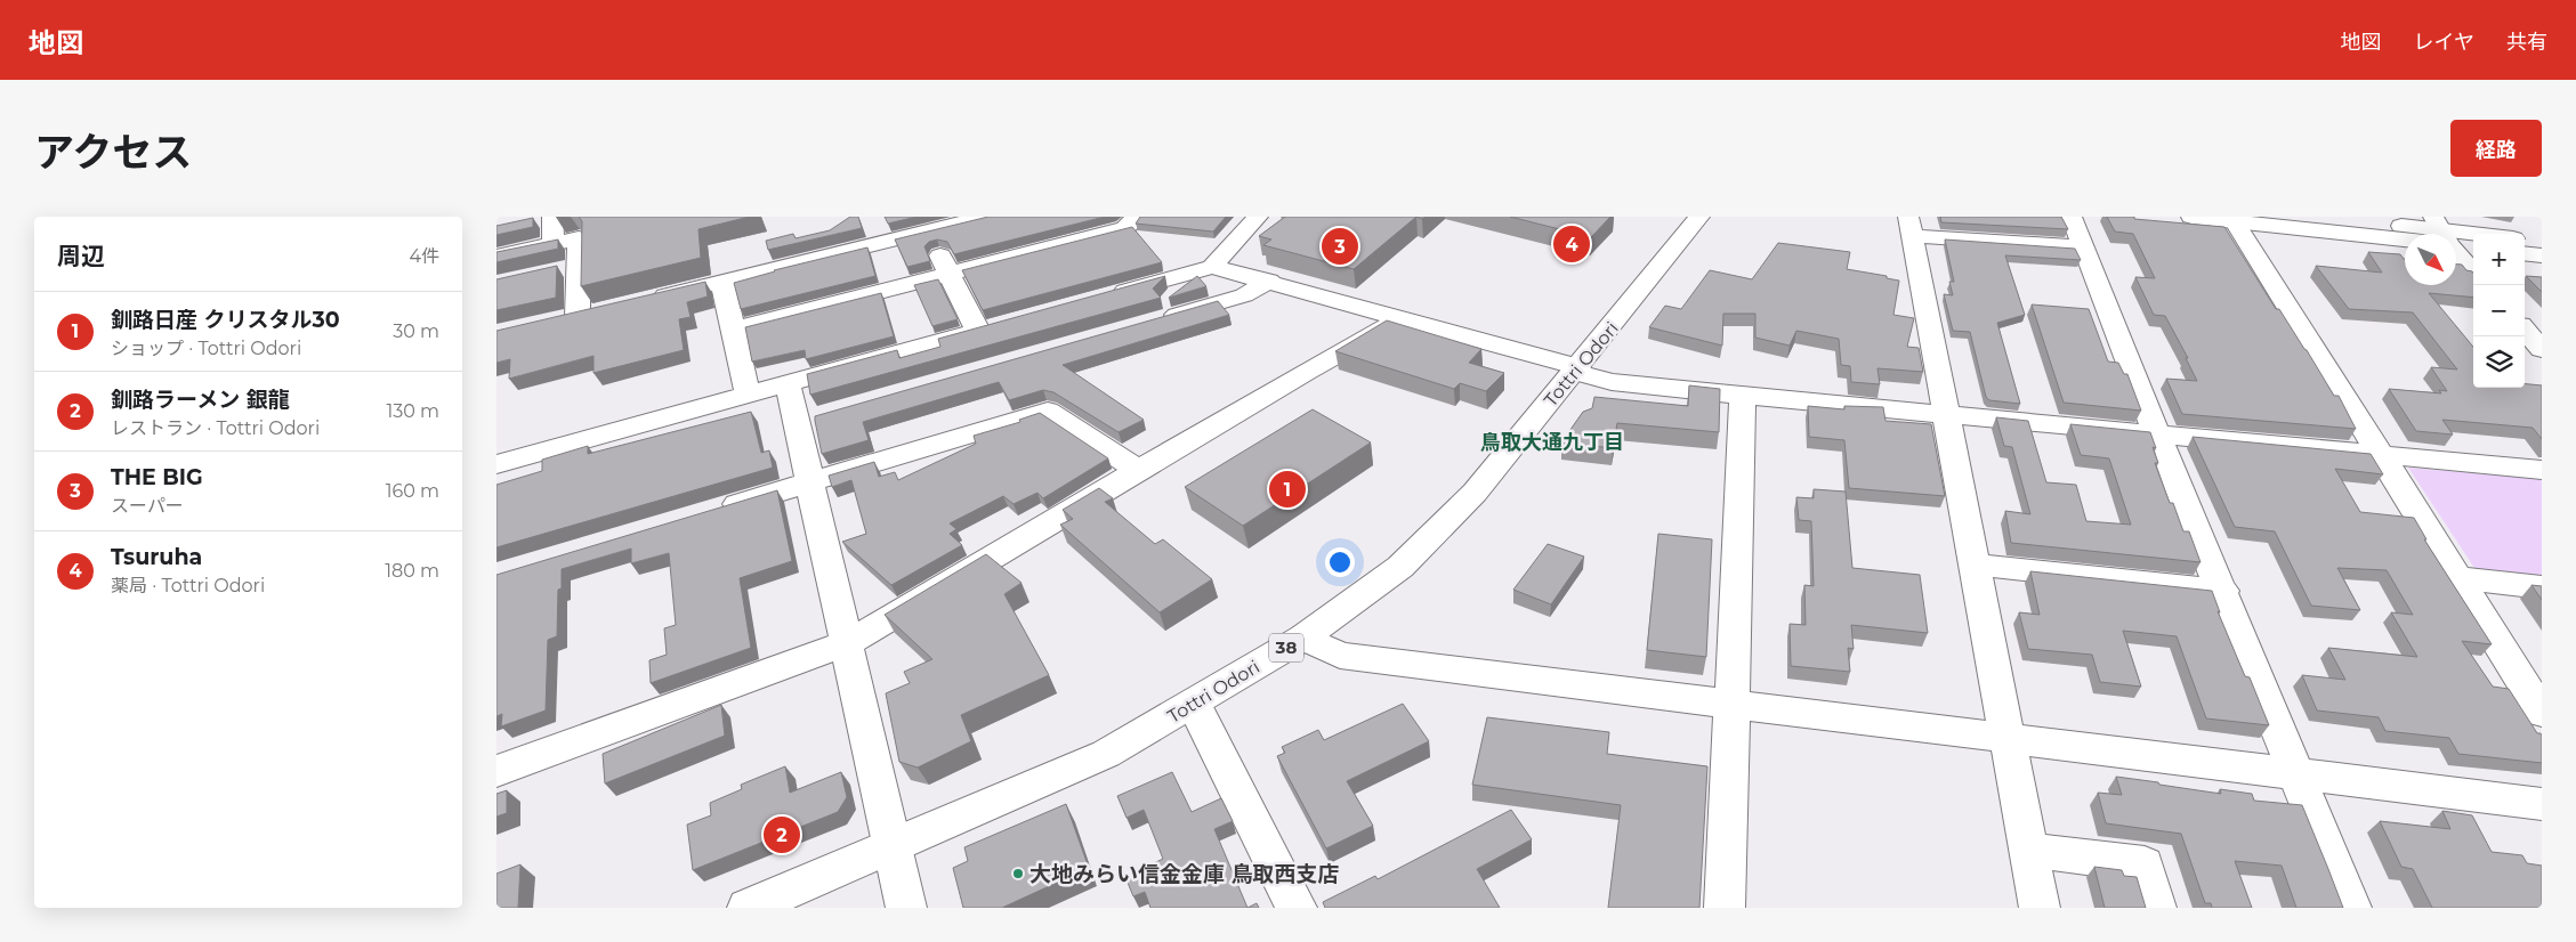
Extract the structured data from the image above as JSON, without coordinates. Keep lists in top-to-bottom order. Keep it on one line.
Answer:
{"streets":{"main road":["Tottri Odori","38"]},"districts":["鳥取大通九丁目"],"places":["大地みらい信金金庫 鳥取西支店"],"north":"bottom right","page":{"header":"地図","nav":["地図","レイヤ","共有"],"title":"アクセス","buttons":"経路","heading":["周辺","4件"],"pins":["4","3","1","2"],"map_buttons":["+","−"],"list":[{"mark":"1","name":"釧路日産 クリスタル30","note":"ショップ · Tottri Odori","value":"30 m"},{"mark":"2","name":"釧路ラーメン 銀龍","note":"レストラン · Tottri Odori","value":"130 m"},{"mark":"3","name":"THE BIG","note":"スーパー","value":"160 m"},{"mark":"4","name":"Tsuruha","note":"薬局 · Tottri Odori","value":"180 m"}]}}
